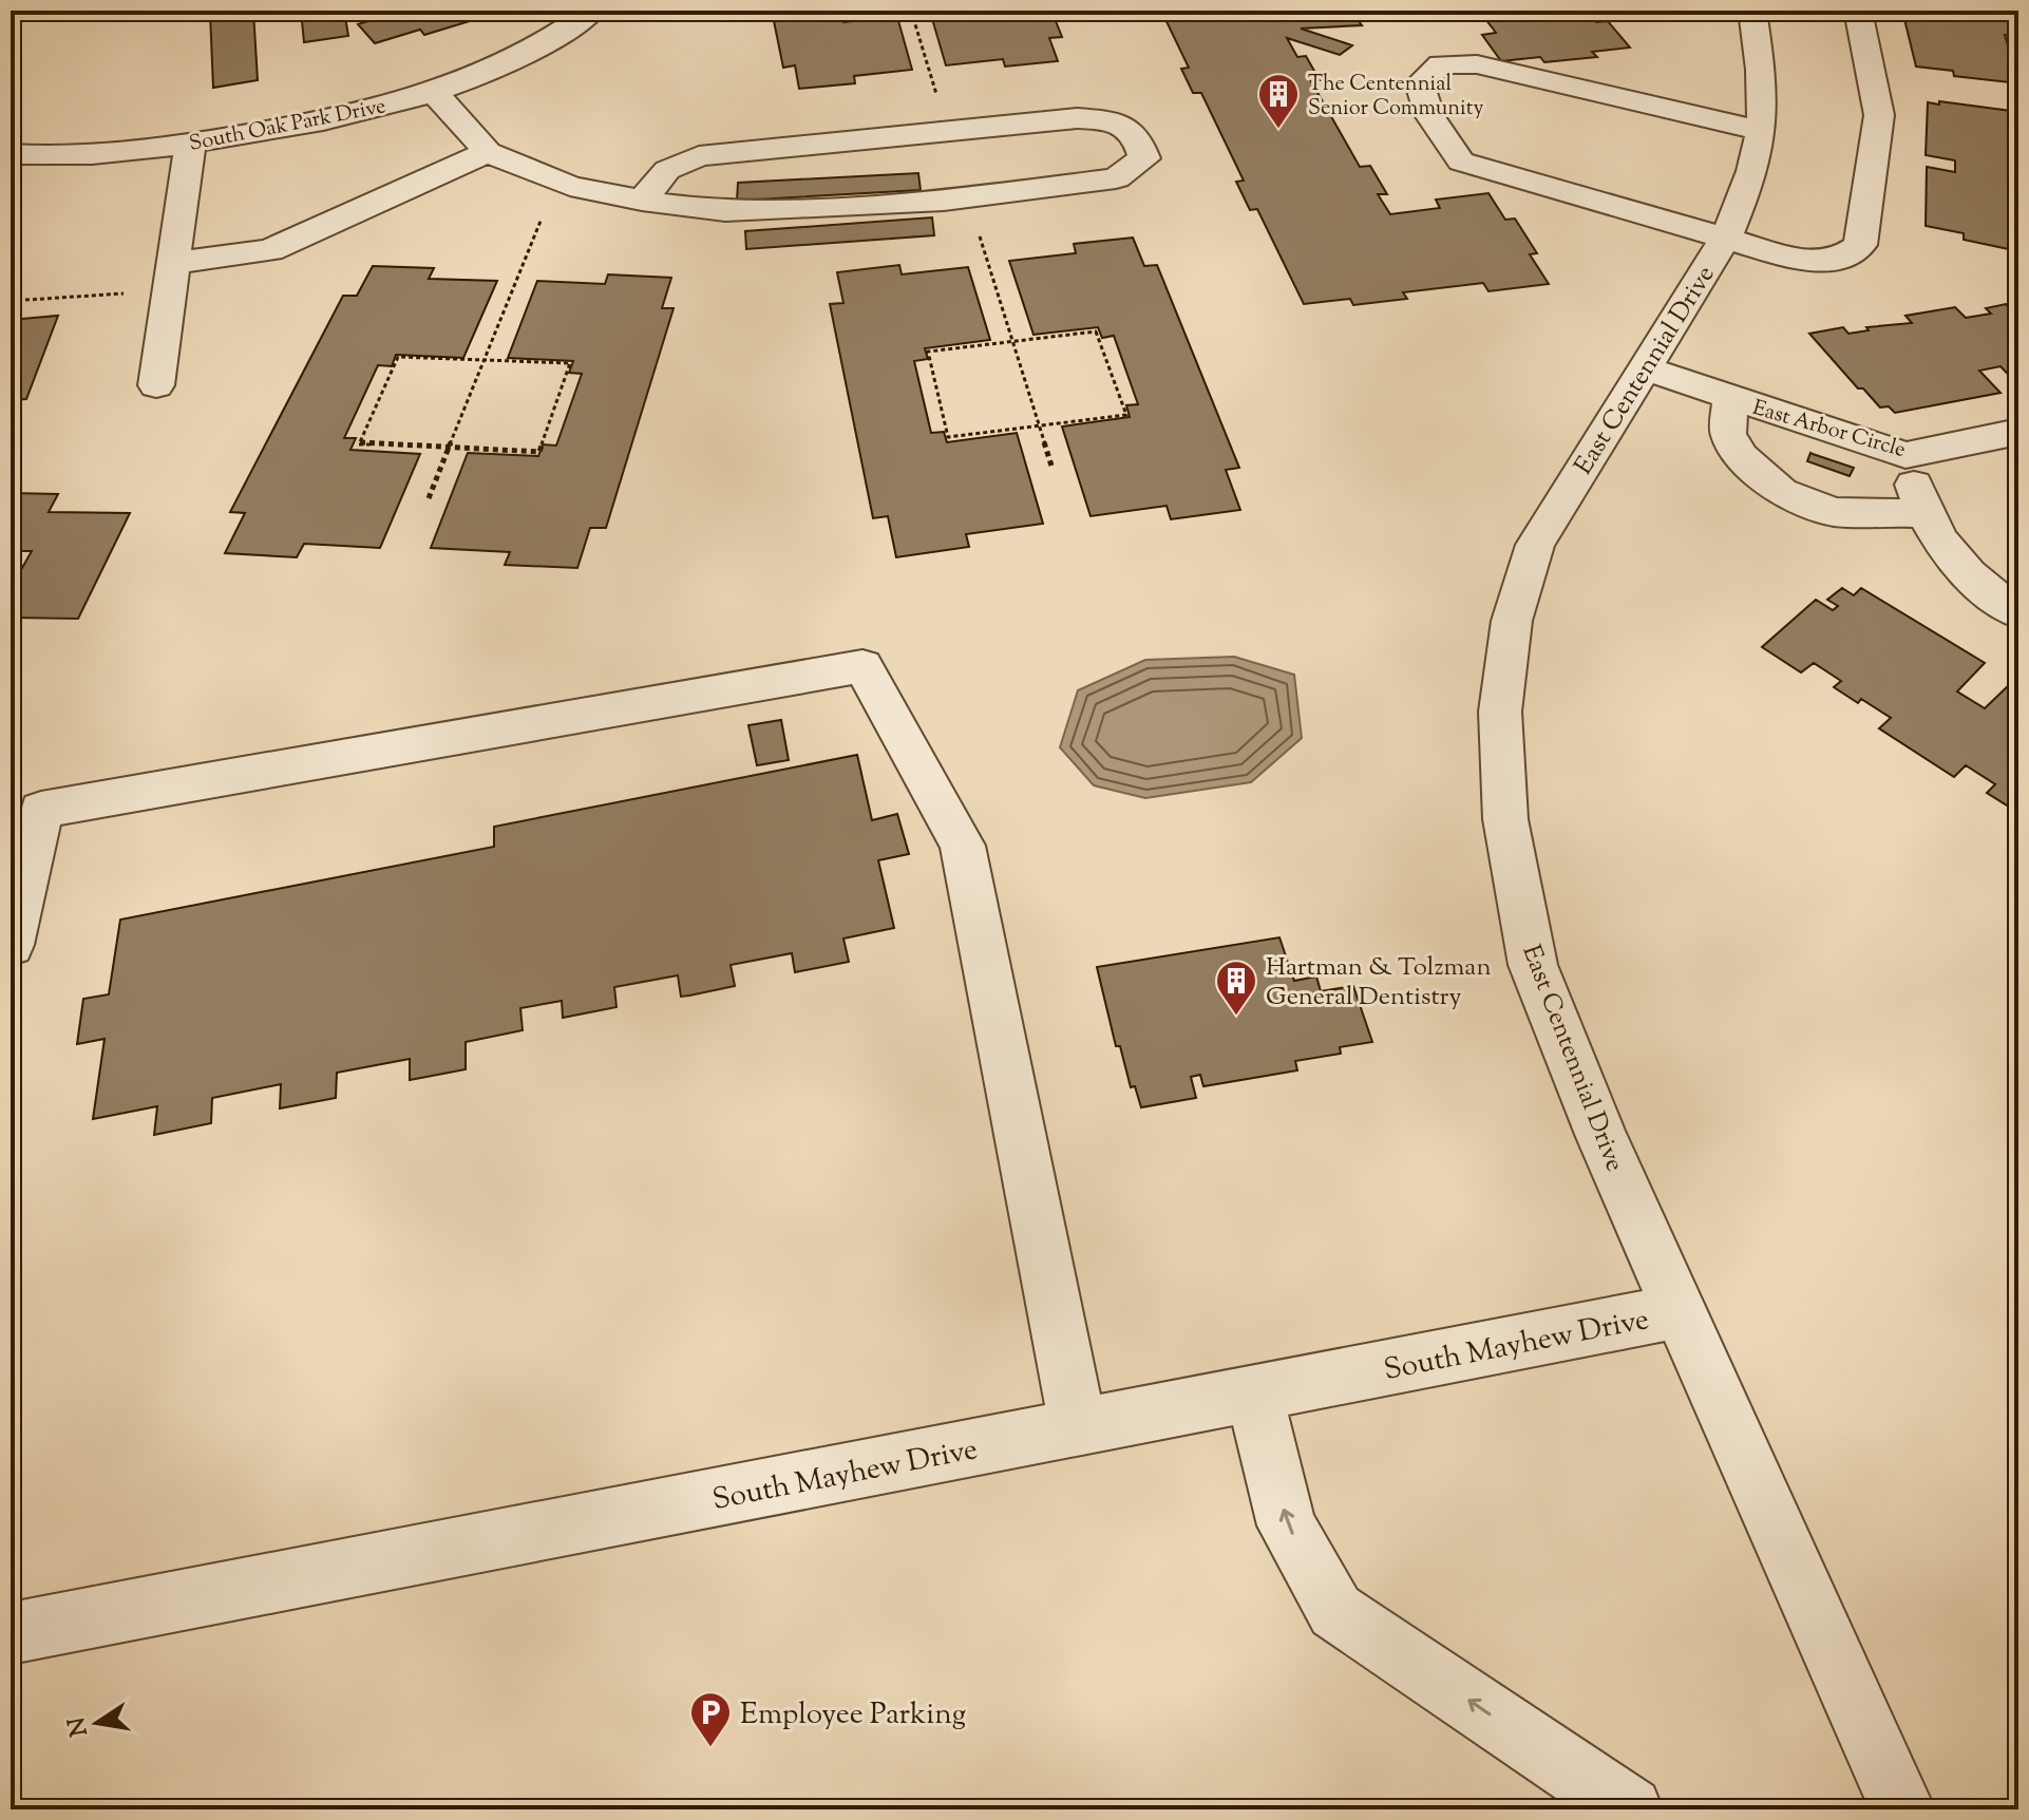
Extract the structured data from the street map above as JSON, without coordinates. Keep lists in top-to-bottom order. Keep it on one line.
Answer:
{"streets":{"street":["South Oak Park Drive","East Centennial Drive","East Arbor Circle","South Mayhew Drive"]},"crossings":[["East Centennial Drive","East Arbor Circle"],["East Centennial Drive","South Mayhew Drive"]],"places":{"building":["The Centennial Senior Community","Hartman & Tolzman General Dentistry"],"parking":["Employee Parking"]},"north":"left"}
